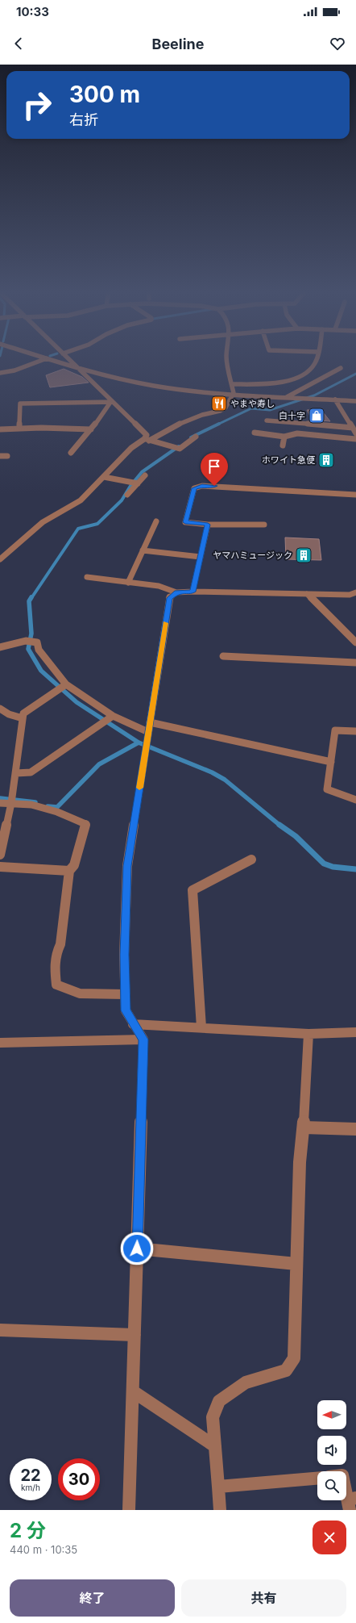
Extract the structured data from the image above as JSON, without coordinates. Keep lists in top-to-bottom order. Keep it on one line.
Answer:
{"places":{"restaurant":["やまや寿し"],"shop":["白十字"],"building":["ホワイト急便","ヤマハミュージック"]},"north":"left","page":{"status":"10:33","header":"Beeline","turn":["300 m","右折"],"speed":"22 km/h","limit":"30","heading":["2 分","440 m · 10:35"],"buttons":["終了","共有"]}}
